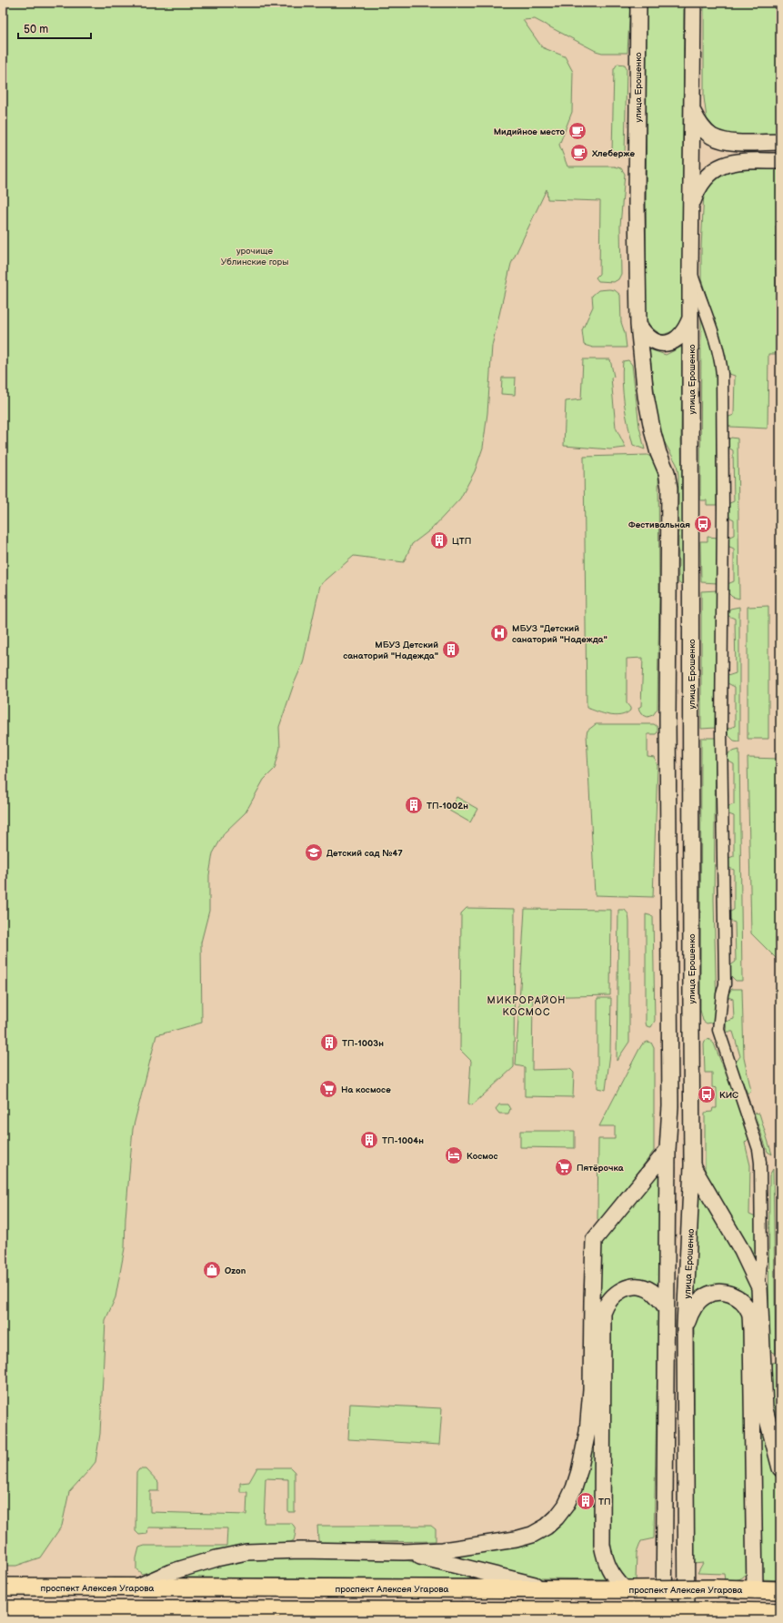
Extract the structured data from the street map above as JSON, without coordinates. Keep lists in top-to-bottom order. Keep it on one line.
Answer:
{"streets":{"main road":["улица Ерошенко","проспект Алексея Угарова"]},"districts":["МИКРОРАЙОН КОСМОС"],"parks":["урочище Ублинские горы"],"places":{"cafe":["Мидийное место","Хлеберже"],"bus stop":["Фестивальная","КИС"],"building":["ЦТП","МБУЗ Детский санаторий \"Надежда\"","ТП-1002н","ТП-1003н","ТП-1004н","ТП"],"hospital":["МБУЗ \"Детский санаторий \"Надежда\""],"school or university":["Детский сад №47"],"supermarket":["На космосе","Пятёрочка"],"hotel":["Космос"],"shop":["Ozon"]},"scale_bar":"50 m"}
